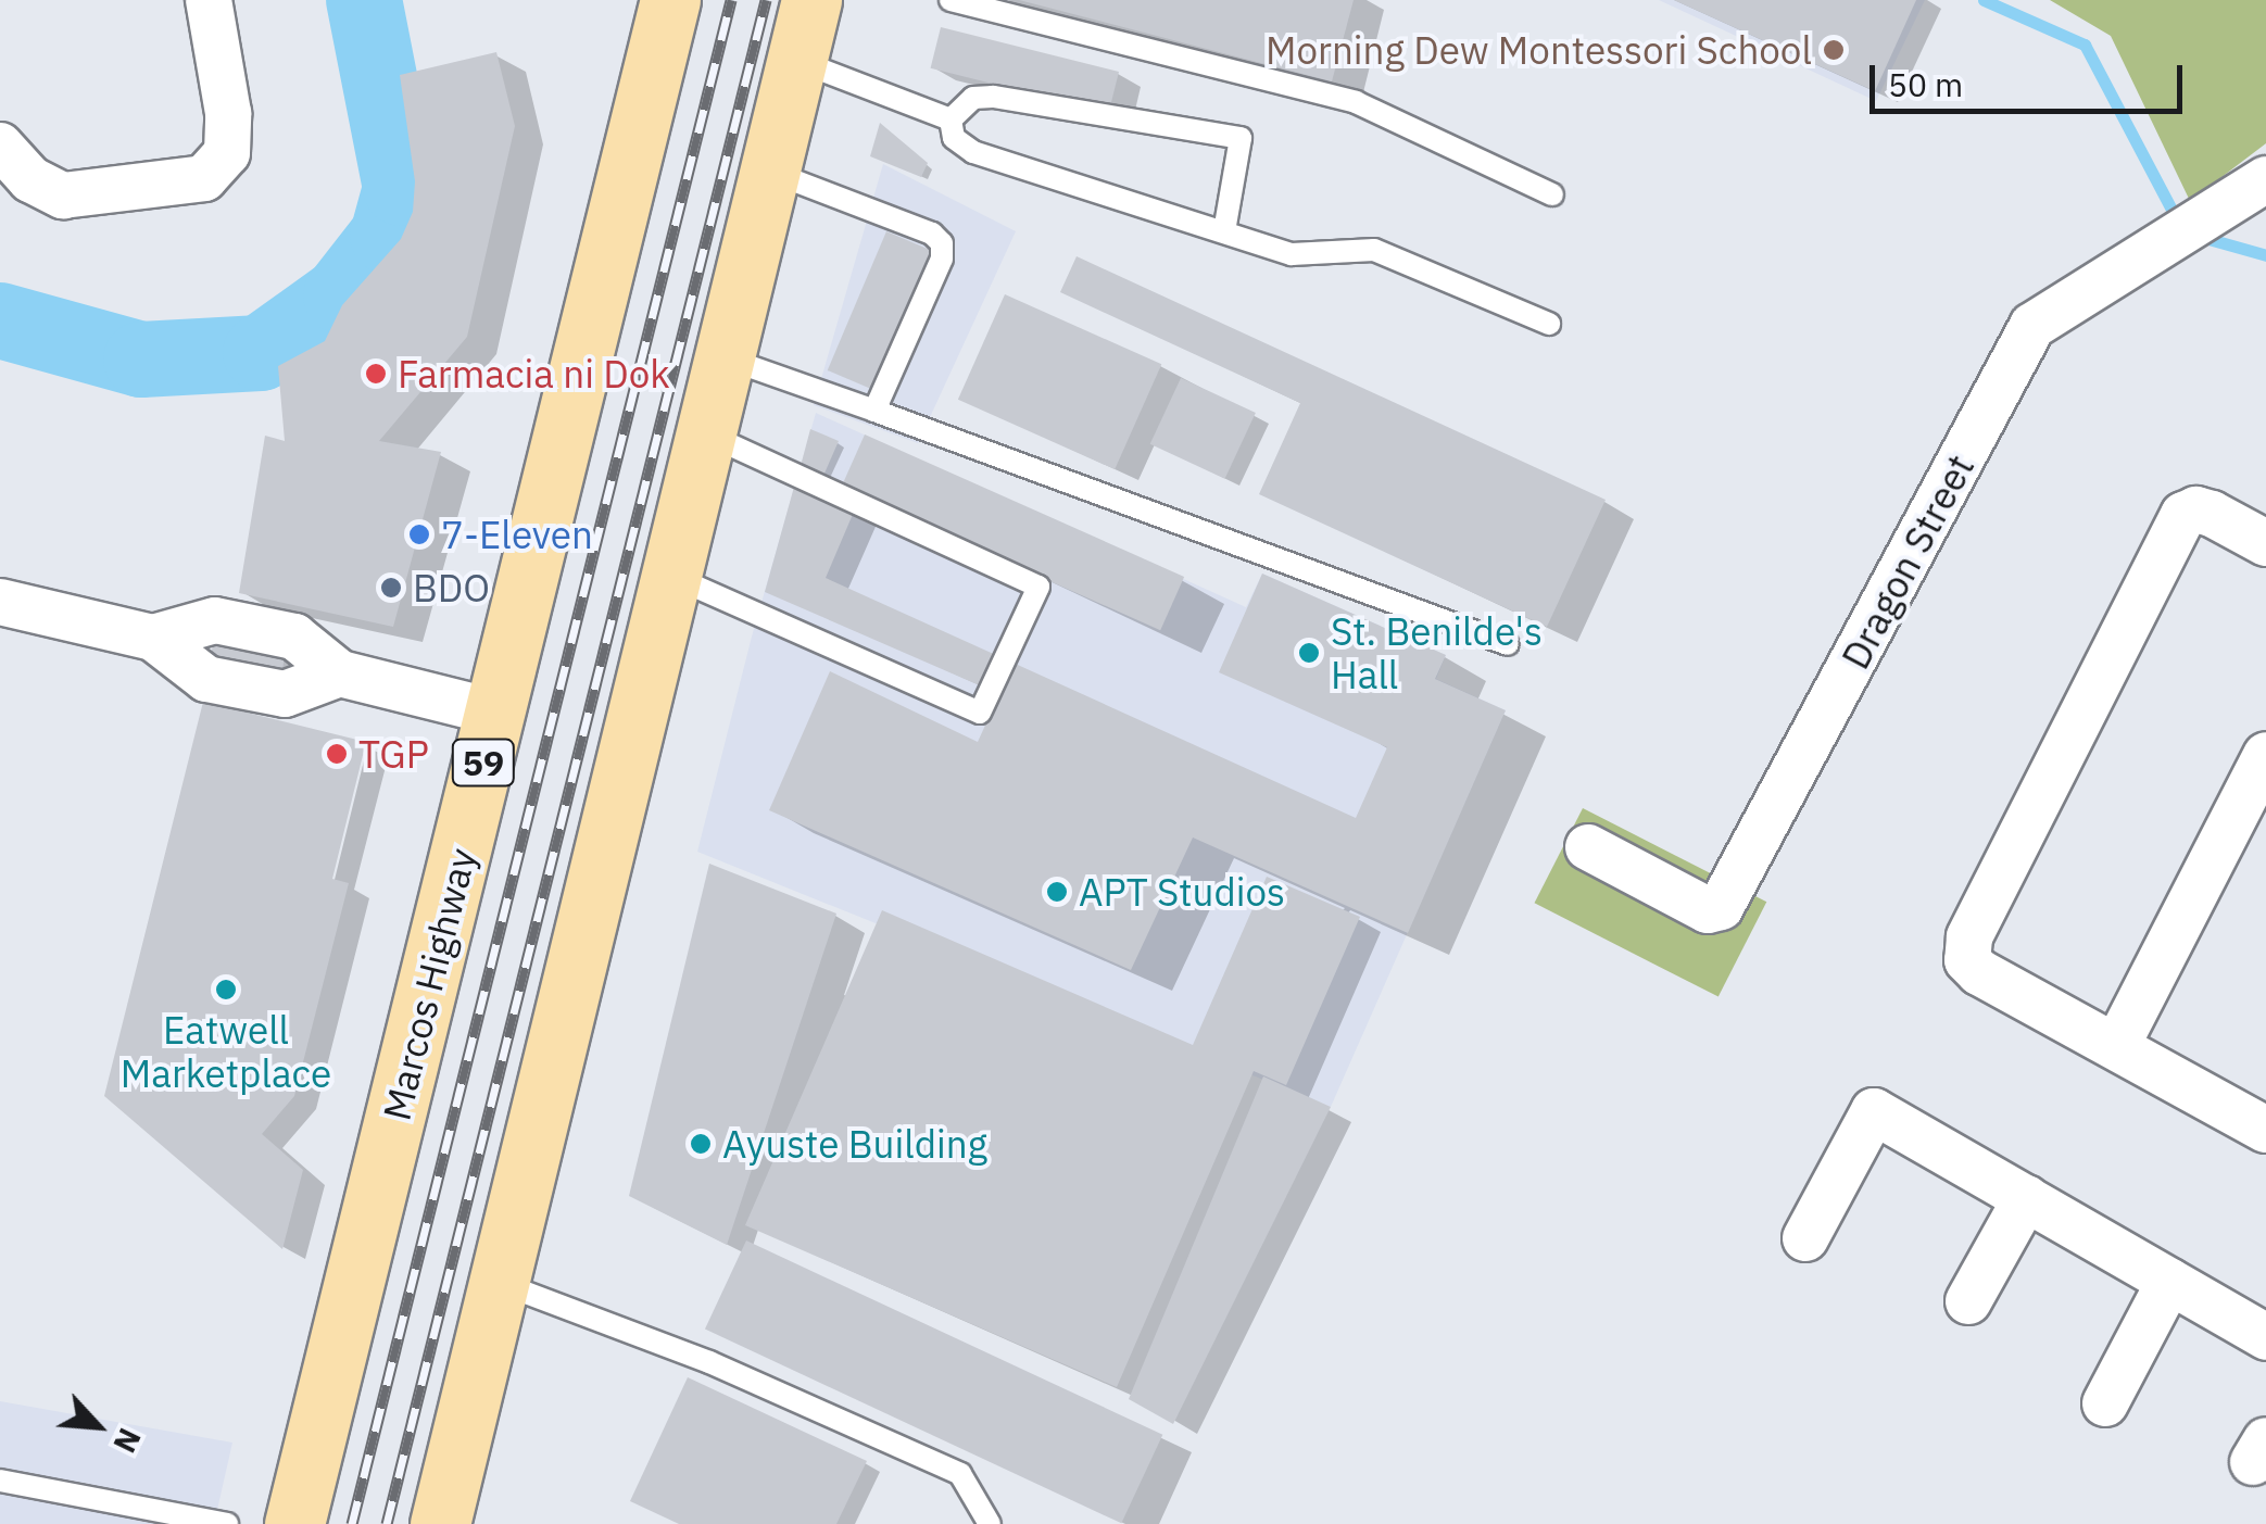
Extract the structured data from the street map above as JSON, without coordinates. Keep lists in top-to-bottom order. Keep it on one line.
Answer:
{"streets":{"main road":["59","Marcos Highway"],"street":["Dragon Street"]},"places":["Morning Dew Montessori School","Farmacia ni Dok","7-Eleven","BDO","St. Benilde's Hall","TGP","APT Studios","Eatwell Marketplace","Ayuste Building"],"scale_bar":"50 m","north":"bottom right"}
